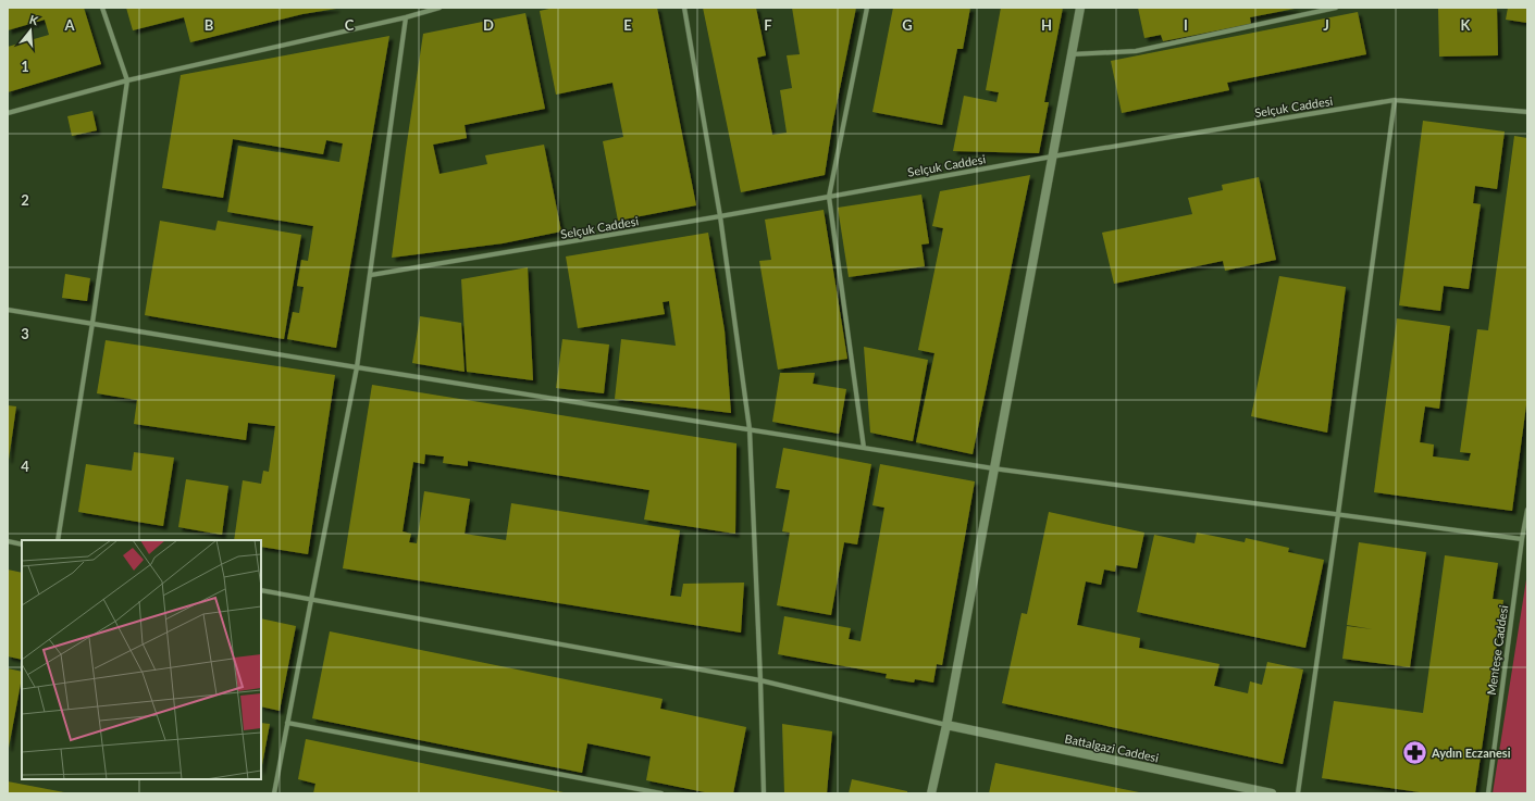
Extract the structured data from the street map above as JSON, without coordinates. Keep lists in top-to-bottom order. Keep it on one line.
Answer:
{"streets":{"street":["Selçuk Caddesi","Menteşe Caddesi","Battalgazi Caddesi"]},"places":{"pharmacy":["Aydın Eczanesi"]},"north":"top","grid":{"columns":["A","B","C","D","E","F","G","H","I","J","K"],"rows":["1","2","3","4"]}}
